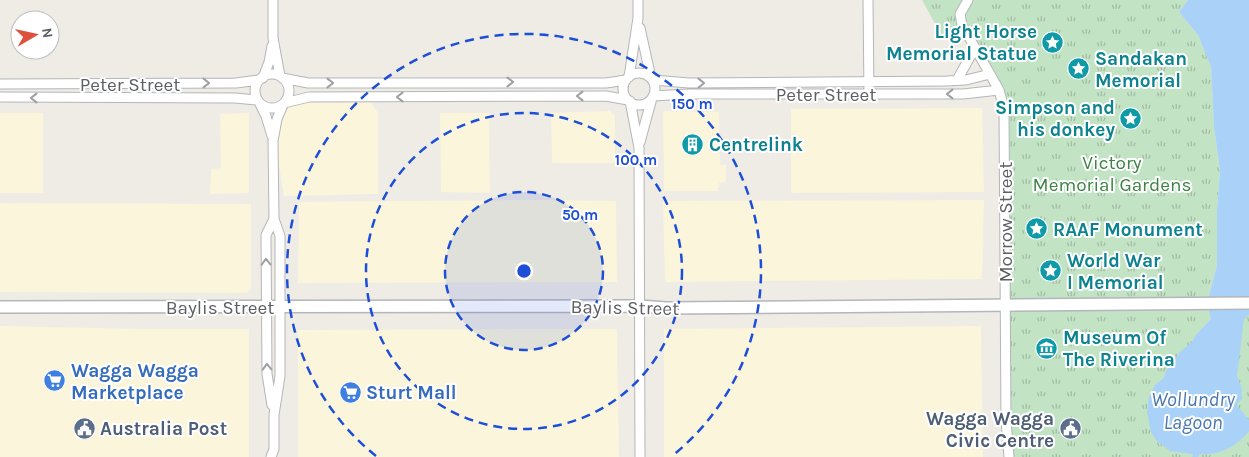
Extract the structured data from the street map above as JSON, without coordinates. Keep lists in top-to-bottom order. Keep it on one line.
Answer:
{"streets":{"main road":["Baylis Street"],"street":["Peter Street","Morrow Street"]},"crossings":[["Peter Street","Morrow Street"],["Morrow Street","Baylis Street"]],"water":["Wollundry Lagoon"],"parks":["Victory Memorial Gardens"],"places":{"place":["Light Horse Memorial Statue","Sandakan Memorial","Simpson and his donkey","RAAF Monument","World War I Memorial"],"building":["Centrelink"],"museum":["Museum Of The Riverina"],"supermarket":["Wagga Wagga Marketplace","Sturt Mall"],"public building":["Australia Post","Wagga Wagga Civic Centre"]},"north":"right","rings":["150 m","100 m","50 m"]}
